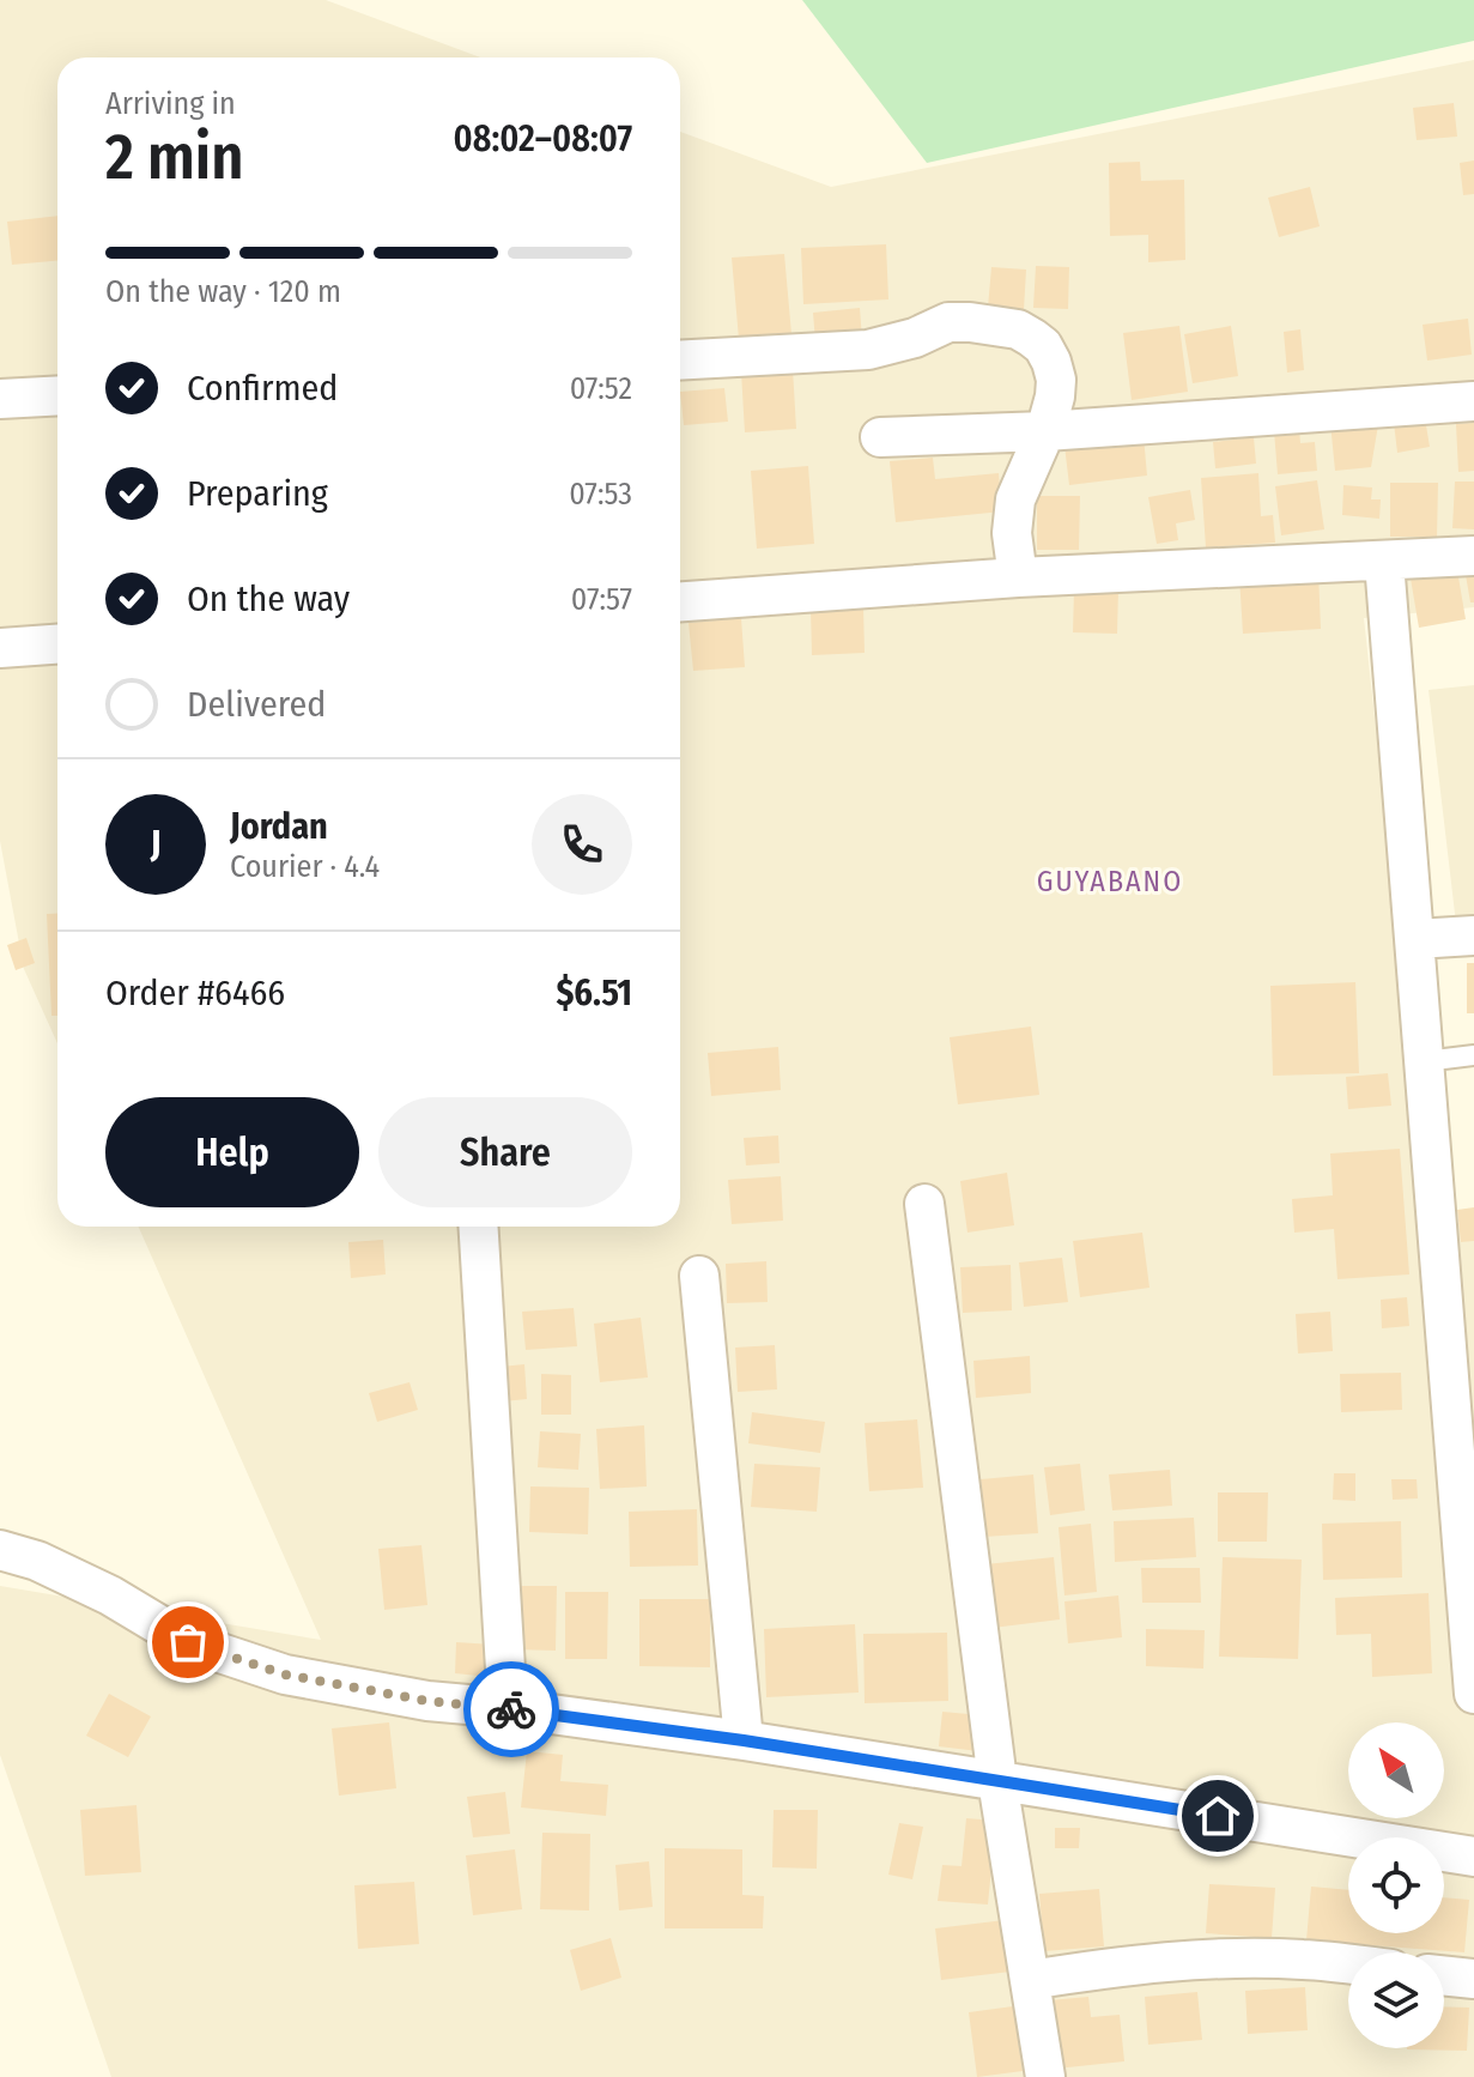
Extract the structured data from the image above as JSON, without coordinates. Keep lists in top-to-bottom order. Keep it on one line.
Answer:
{"districts":["GUYABANO"],"north":"top left","page":{"heading":["2 min","Arriving in","08:02–08:07"],"panel":["Jordan","Courier · 4.4","Order #6466","$6.51"],"bar":"On the way · 120 m","list":[["Confirmed","07:52"],["Preparing","07:53"],["On the way","07:57"],"Delivered"],"round":"J","buttons":["Help","Share"]}}
